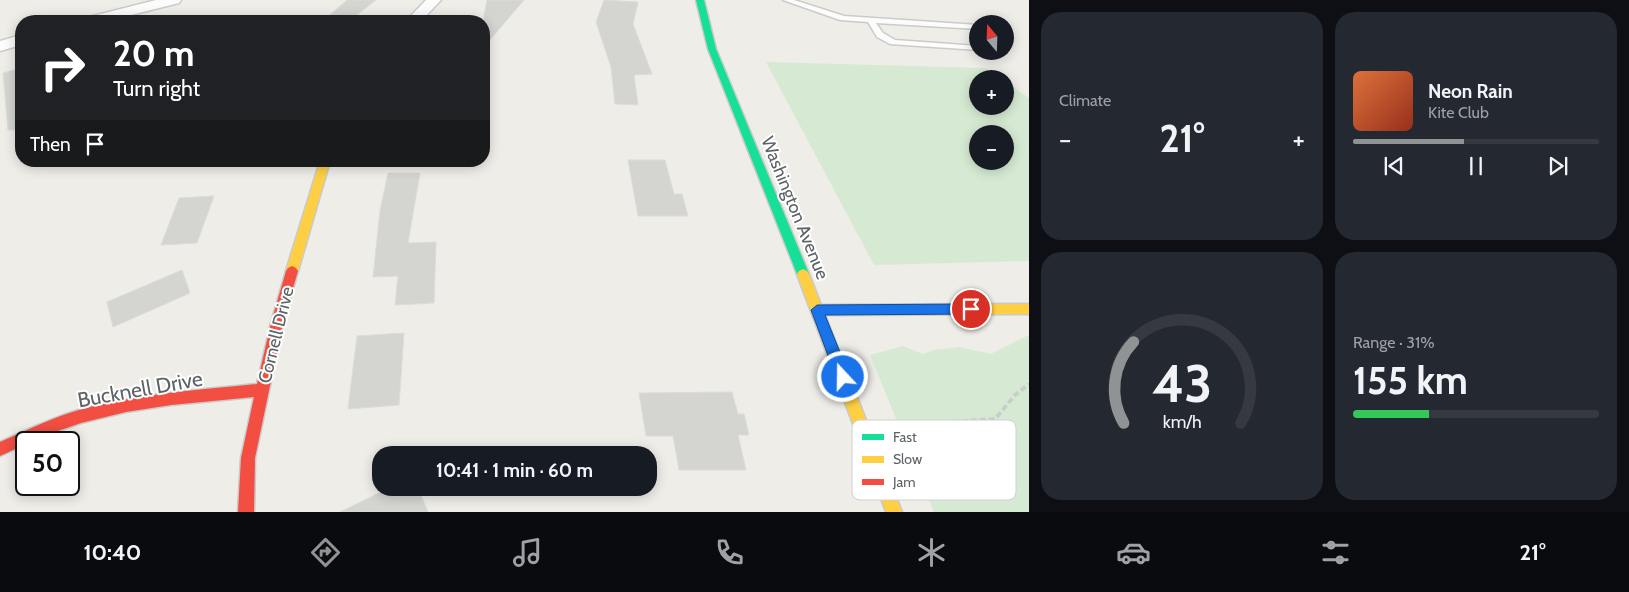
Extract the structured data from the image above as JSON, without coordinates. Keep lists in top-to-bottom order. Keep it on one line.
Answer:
{"streets":{"street":["Washington Avenue","Cornell Drive","Bucknell Drive"]},"crossings":[["Cornell Drive","Bucknell Drive"]],"legend":["Fast","Slow","Jam"],"north":"top","page":{"tile":["Climate",["Range · 31%","155 km"]],"map_buttons":["+","−"],"turn":["20 m","Turn right"],"song":["Neon Rain","Kite Club"],"heat":["−","21°","+"],"then":"Then","limit":"50","trip":"10:41 · 1 min · 60 m","tabs":["10:40","21°"],"gauge":["43","km/h"]}}
